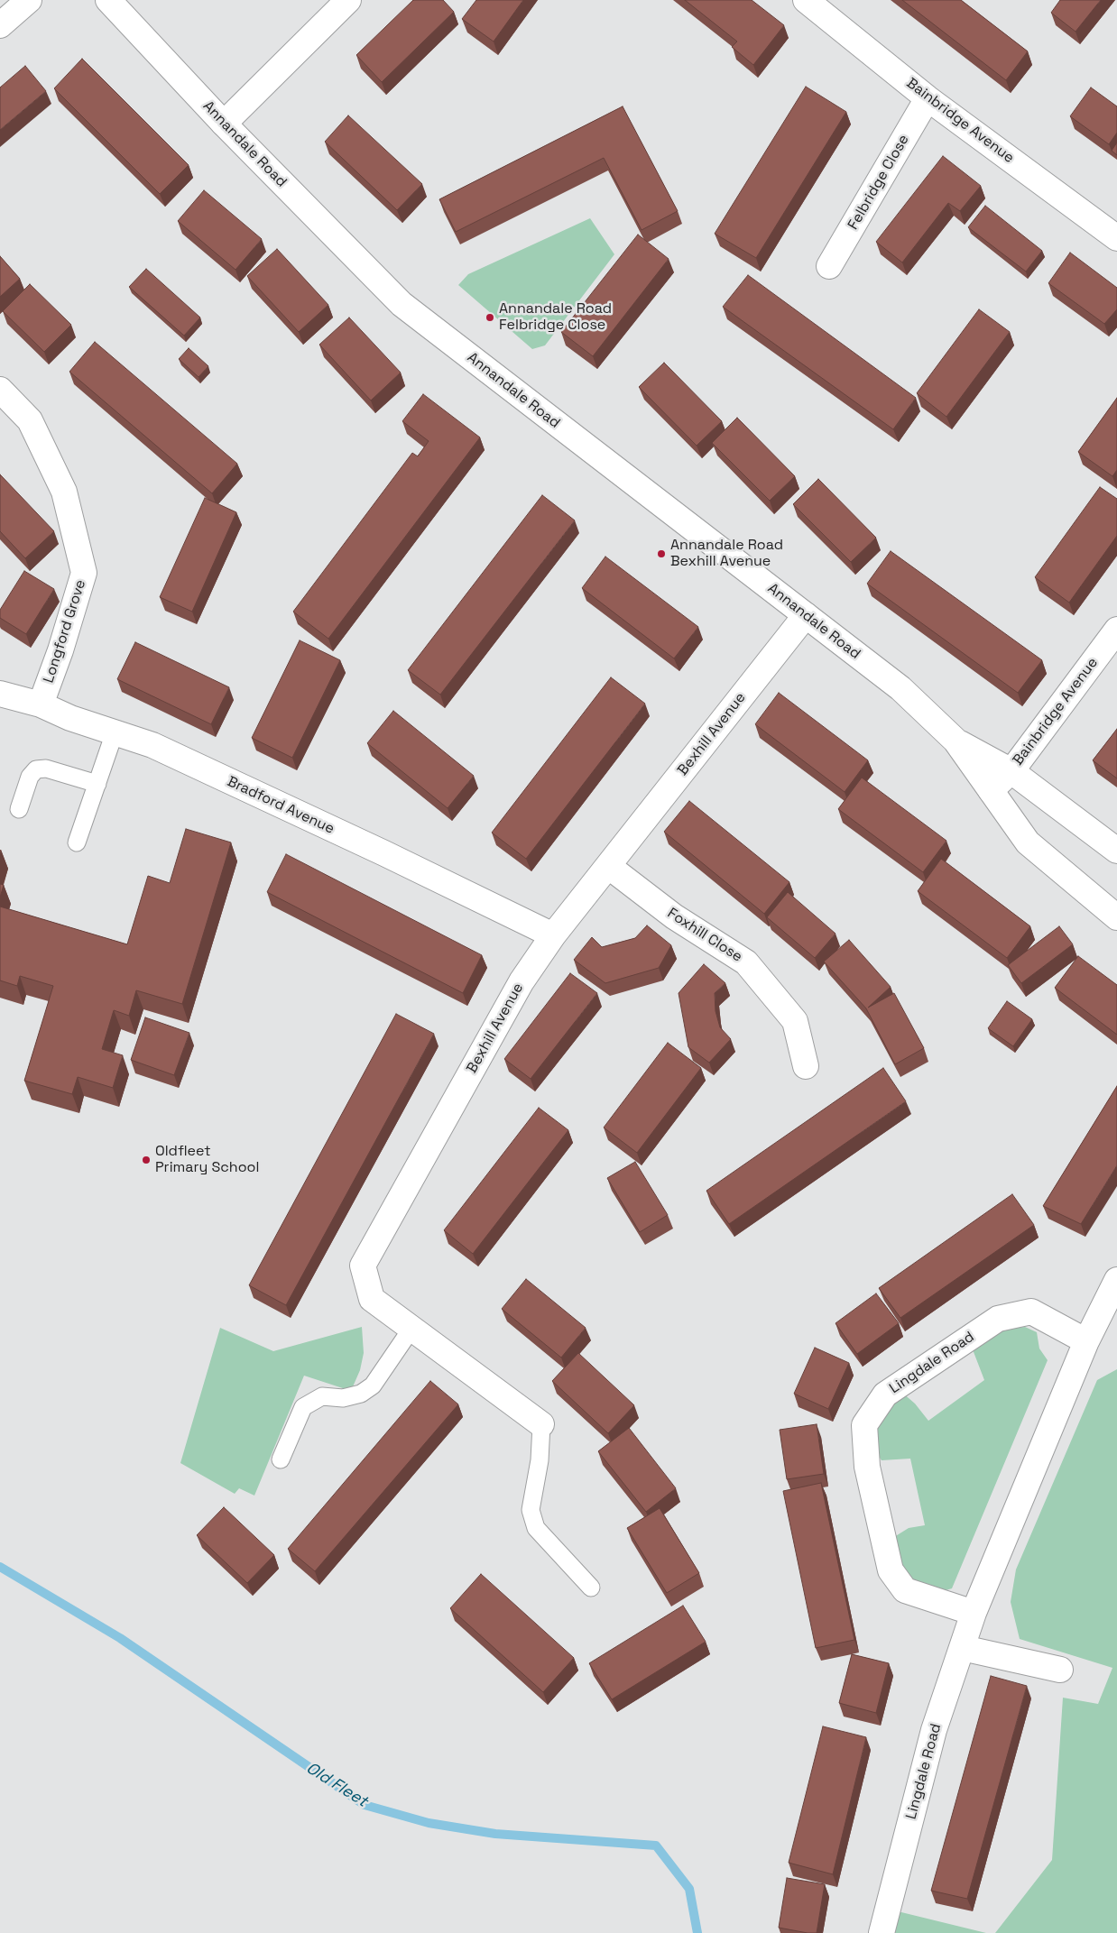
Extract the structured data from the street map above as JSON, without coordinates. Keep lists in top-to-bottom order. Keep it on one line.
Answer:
{"streets":{"street":["Bainbridge Avenue","Annandale Road","Felbridge Close","Longford Grove","Bexhill Avenue","Bradford Avenue","Foxhill Close","Lingdale Road"]},"crossings":[["Bainbridge Avenue","Annandale Road"],["Bainbridge Avenue","Felbridge Close"],["Annandale Road","Bexhill Avenue"],["Longford Grove","Bradford Avenue"],["Bexhill Avenue","Bradford Avenue"],["Bexhill Avenue","Foxhill Close"]],"water":["Old Fleet"],"places":["Annandale Road Felbridge Close","Annandale Road Bexhill Avenue","Oldfleet Primary School"]}
